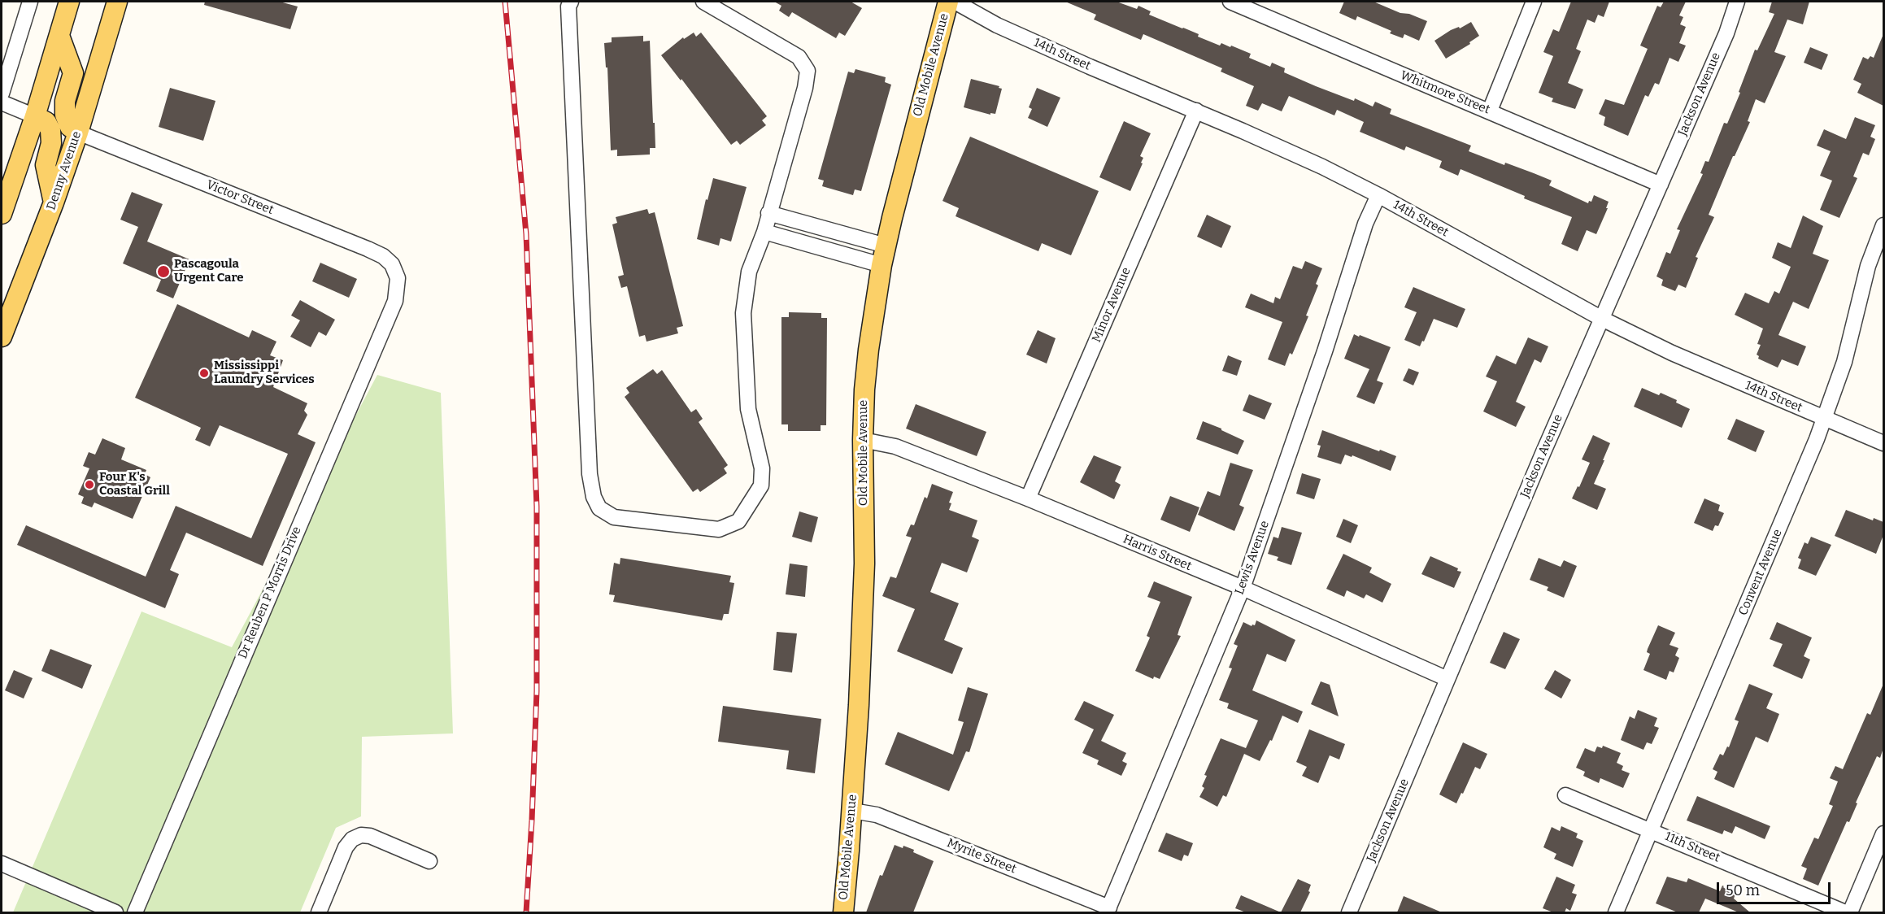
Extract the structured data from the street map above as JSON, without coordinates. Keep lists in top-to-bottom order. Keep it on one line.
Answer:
{"streets":{"main road":["Old Mobile Avenue","Denny Avenue"],"street":["14th Street","Whitmore Street","Jackson Avenue","Victor Street","Minor Avenue","Harris Street","Lewis Avenue","Convent Avenue","Dr Reuben P Morris Drive","11th Street","Myrite Street"]},"crossings":[["14th Street","Jackson Avenue"],["14th Street","Minor Avenue"],["14th Street","Lewis Avenue"],["14th Street","Convent Avenue"],["Old Mobile Avenue","Harris Street"],["Old Mobile Avenue","Myrite Street"],["Whitmore Street","Jackson Avenue"],["Jackson Avenue","Harris Street"],["Denny Avenue","Victor Street"],["Victor Street","Dr Reuben P Morris Drive"],["Minor Avenue","Harris Street"],["Harris Street","Lewis Avenue"],["Lewis Avenue","Myrite Street"],["Convent Avenue","11th Street"]],"places":["Pascagoula Urgent Care","Mississippi Laundry Services","Four K's Coastal Grill"],"scale_bar":"50 m"}
